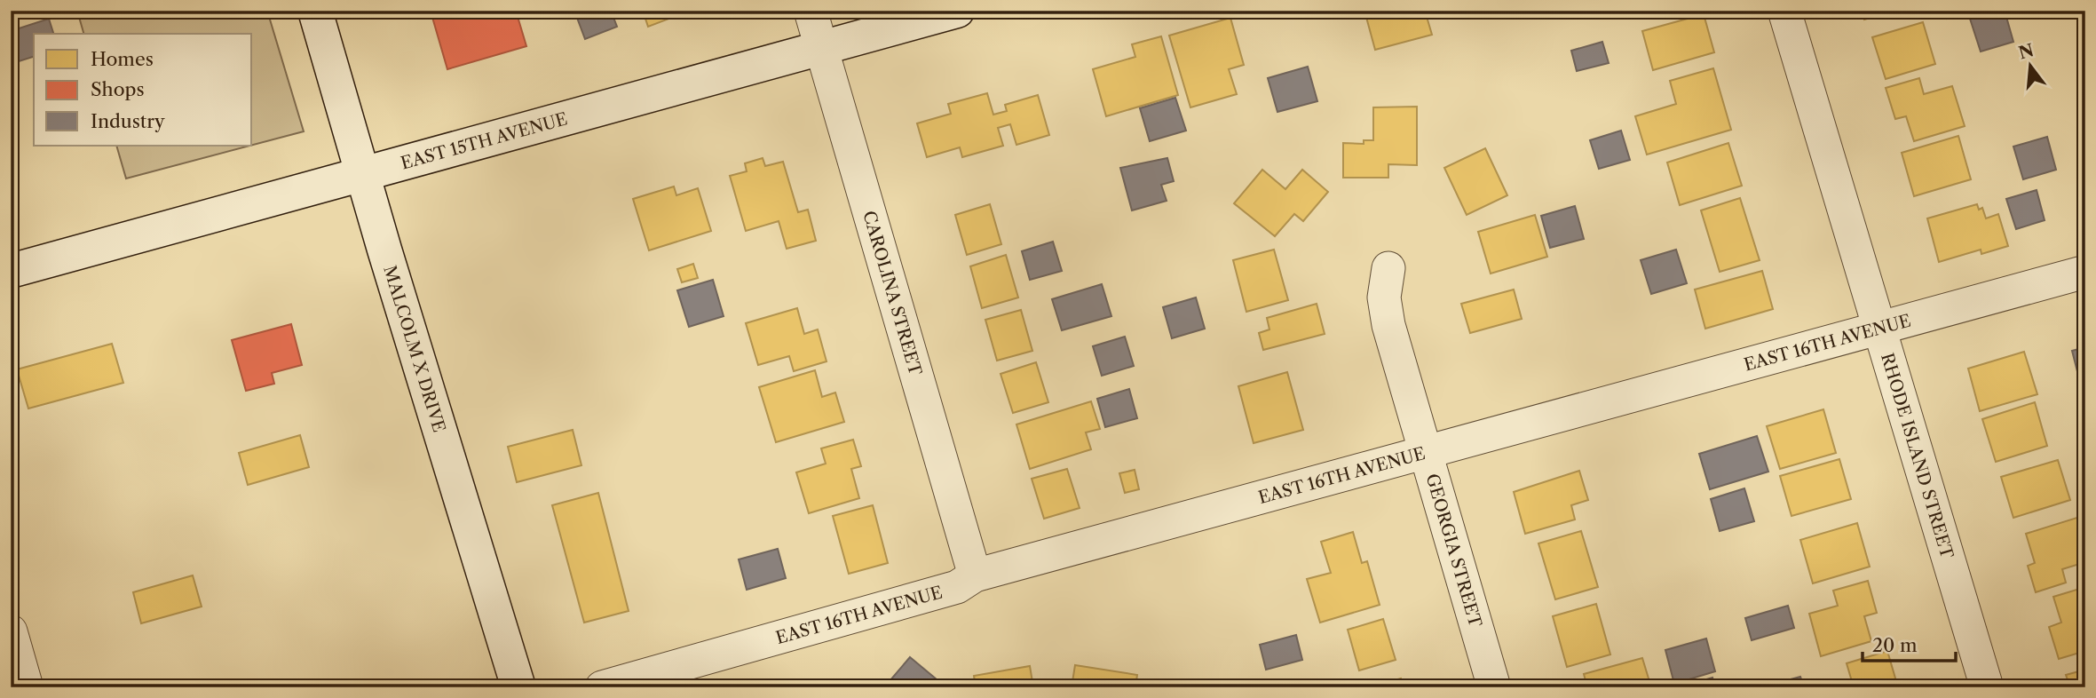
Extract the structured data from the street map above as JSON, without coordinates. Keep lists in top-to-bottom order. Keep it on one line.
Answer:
{"streets":{"main road":["EAST 15TH AVENUE","MALCOLM X DRIVE"],"street":["CAROLINA STREET","EAST 16TH AVENUE","RHODE ISLAND STREET","GEORGIA STREET"]},"crossings":[["EAST 15TH AVENUE","CAROLINA STREET"],["EAST 15TH AVENUE","MALCOLM X DRIVE"],["CAROLINA STREET","EAST 16TH AVENUE"],["EAST 16TH AVENUE","RHODE ISLAND STREET"],["EAST 16TH AVENUE","GEORGIA STREET"]],"legend":["Homes","Shops","Industry"],"scale_bar":"20 m","north":"top"}
